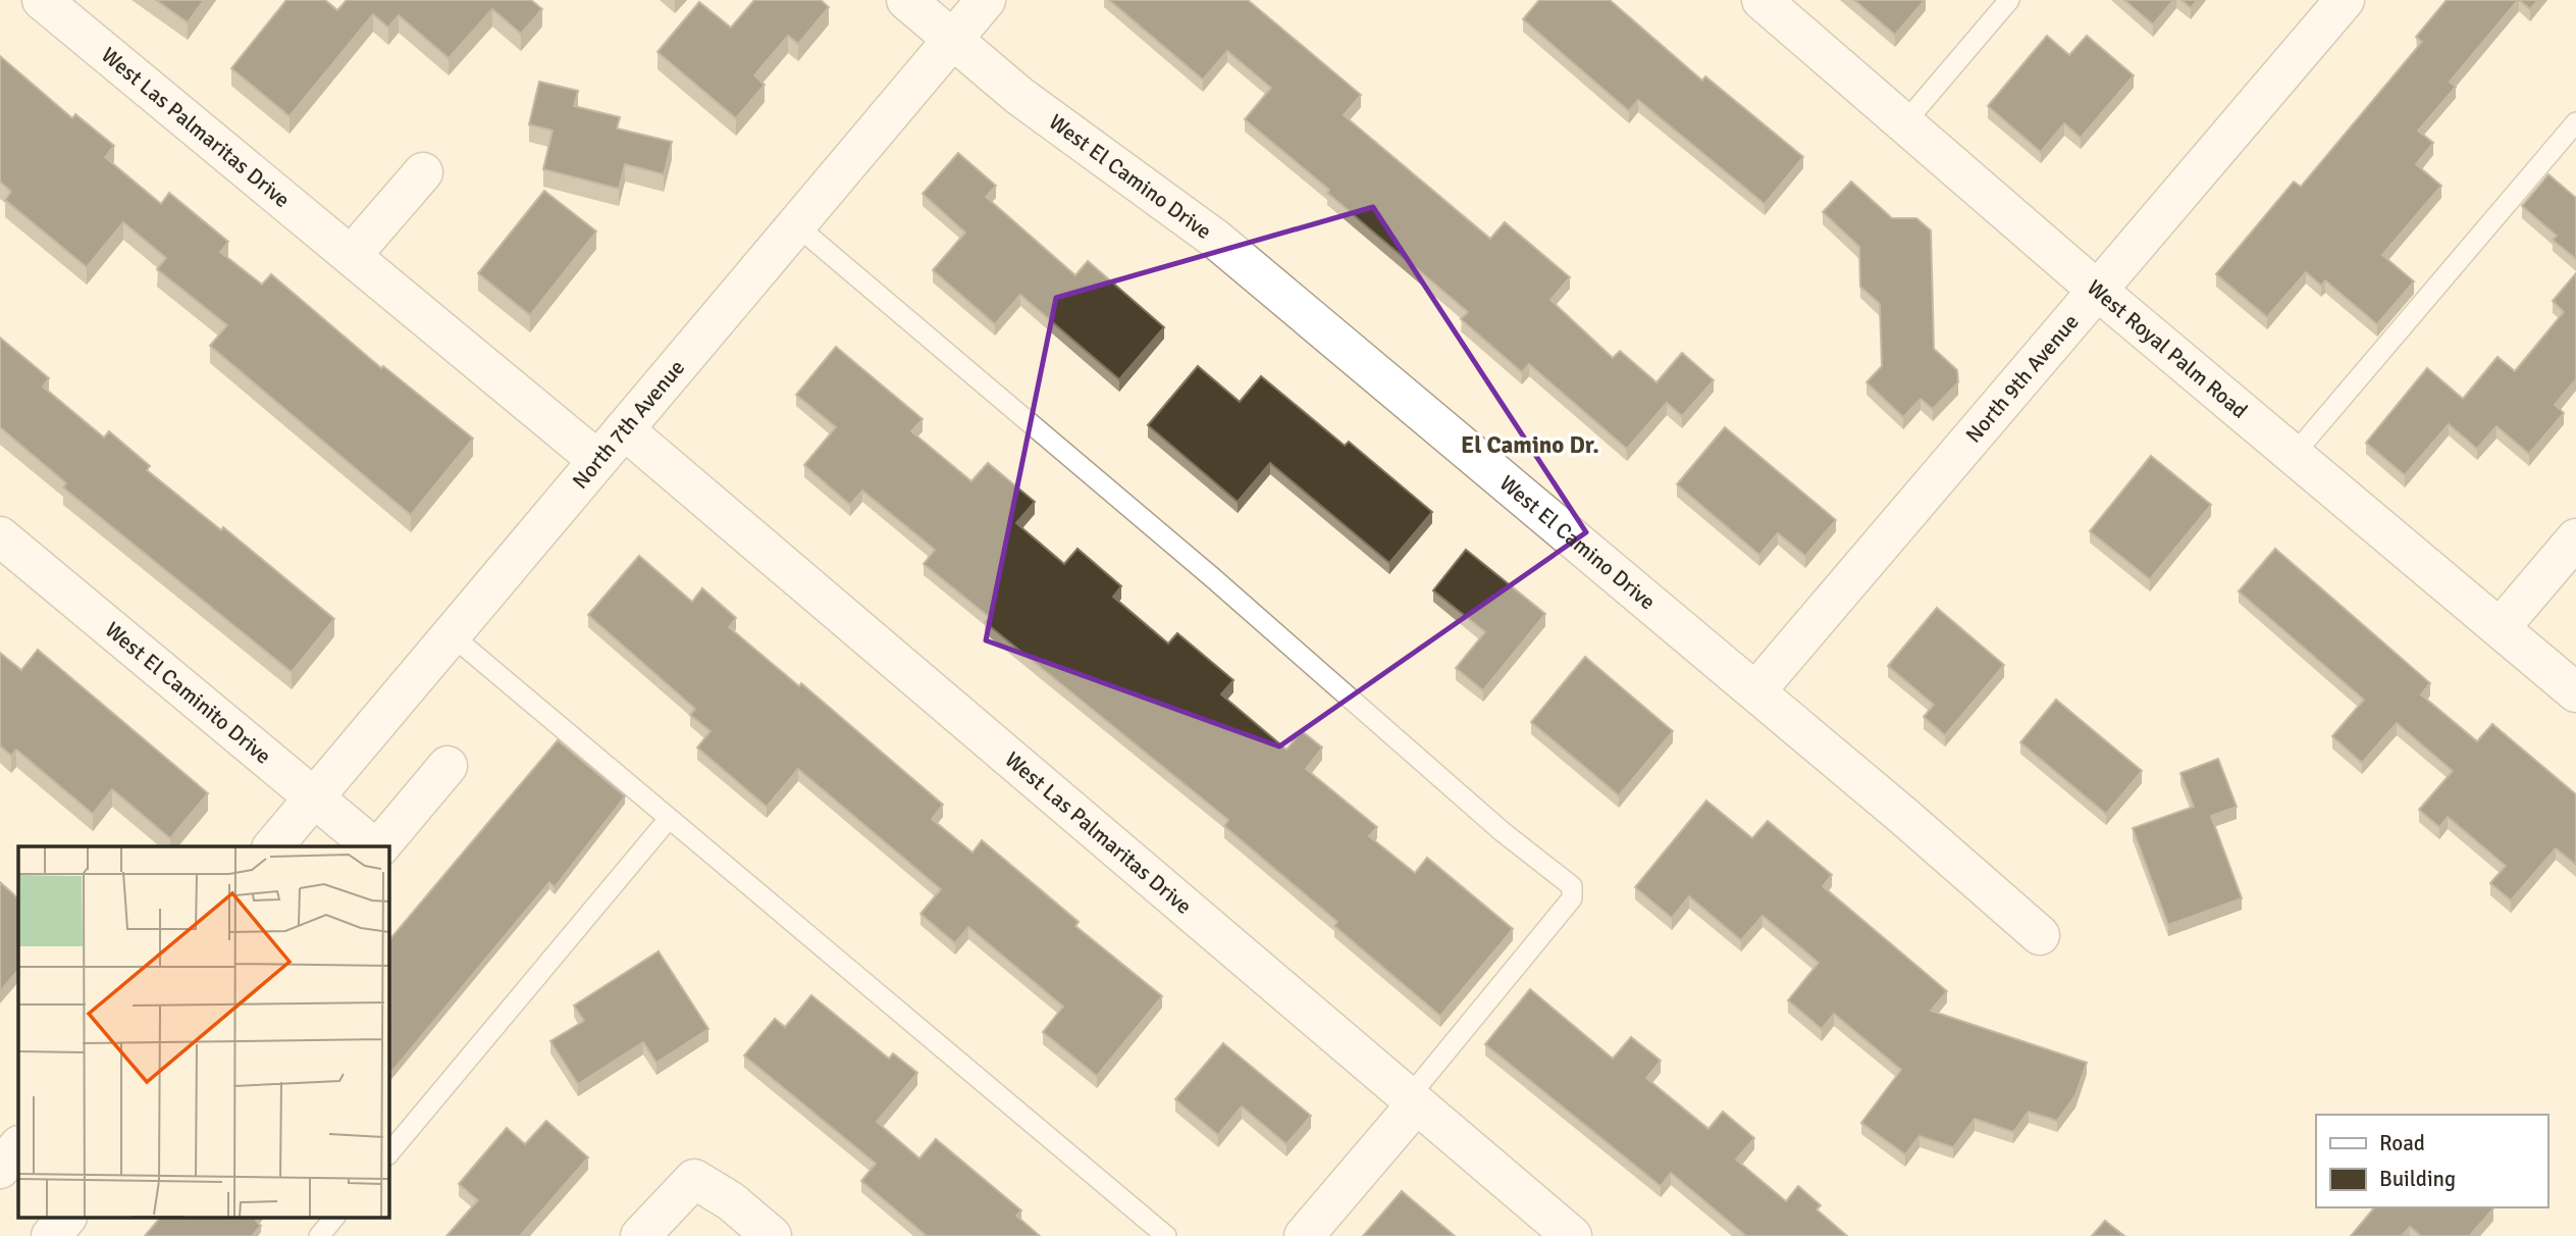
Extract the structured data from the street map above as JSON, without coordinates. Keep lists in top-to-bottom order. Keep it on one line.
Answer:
{"streets":{"street":["West Las Palmaritas Drive","West El Camino Drive","West Royal Palm Road","North 9th Avenue","North 7th Avenue","West El Caminito Drive"]},"crossings":[["West Las Palmaritas Drive","North 7th Avenue"],["West El Camino Drive","North 9th Avenue"],["West El Camino Drive","North 7th Avenue"],["West Royal Palm Road","North 9th Avenue"],["North 7th Avenue","West El Caminito Drive"]],"districts":["El Camino Dr."],"legend":["Road","Building"]}
